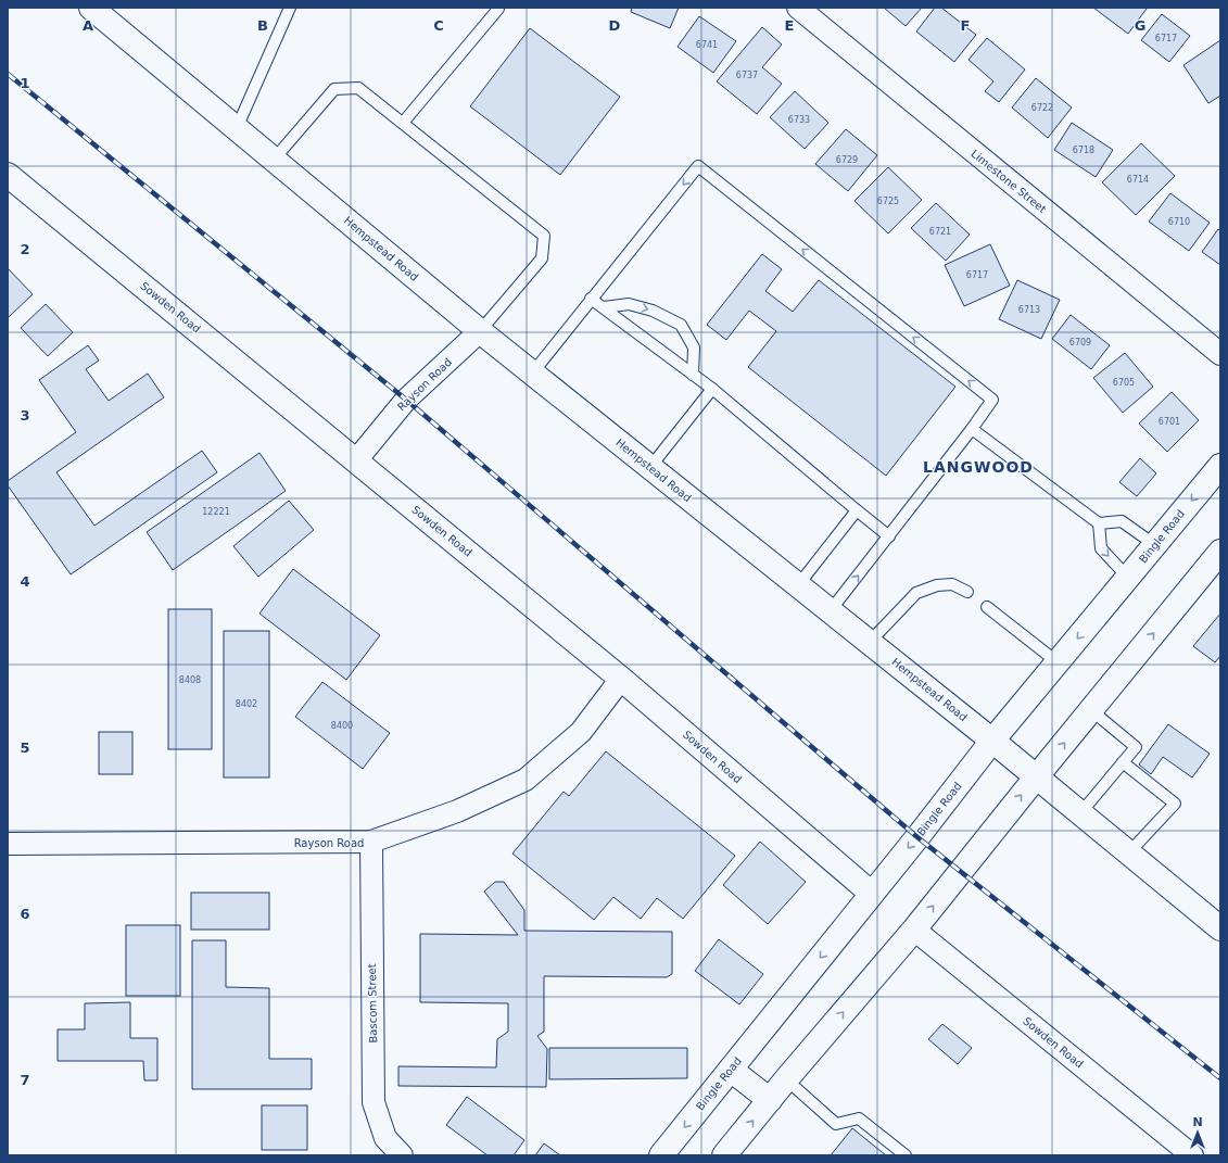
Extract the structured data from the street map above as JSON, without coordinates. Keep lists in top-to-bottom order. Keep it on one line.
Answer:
{"streets":{"main road":["Hempstead Road","Sowden Road","Bingle Road"],"street":["Limestone Street","Rayson Road","Bascom Street"]},"crossings":[["Hempstead Road","Rayson Road"],["Hempstead Road","Bingle Road"],["Sowden Road","Rayson Road"],["Sowden Road","Bingle Road"],["Rayson Road","Bascom Street"]],"districts":["LANGWOOD"],"house_numbers":["6717","6741","6737","6722","6733","6718","6729","6714","6725","6710","6721","6717","6713","6709","6705","6701","12221","8408","8402","8400"],"north":"top","grid":{"columns":["A","B","C","D","E","F","G"],"rows":["1","2","3","4","5","6","7"]}}
